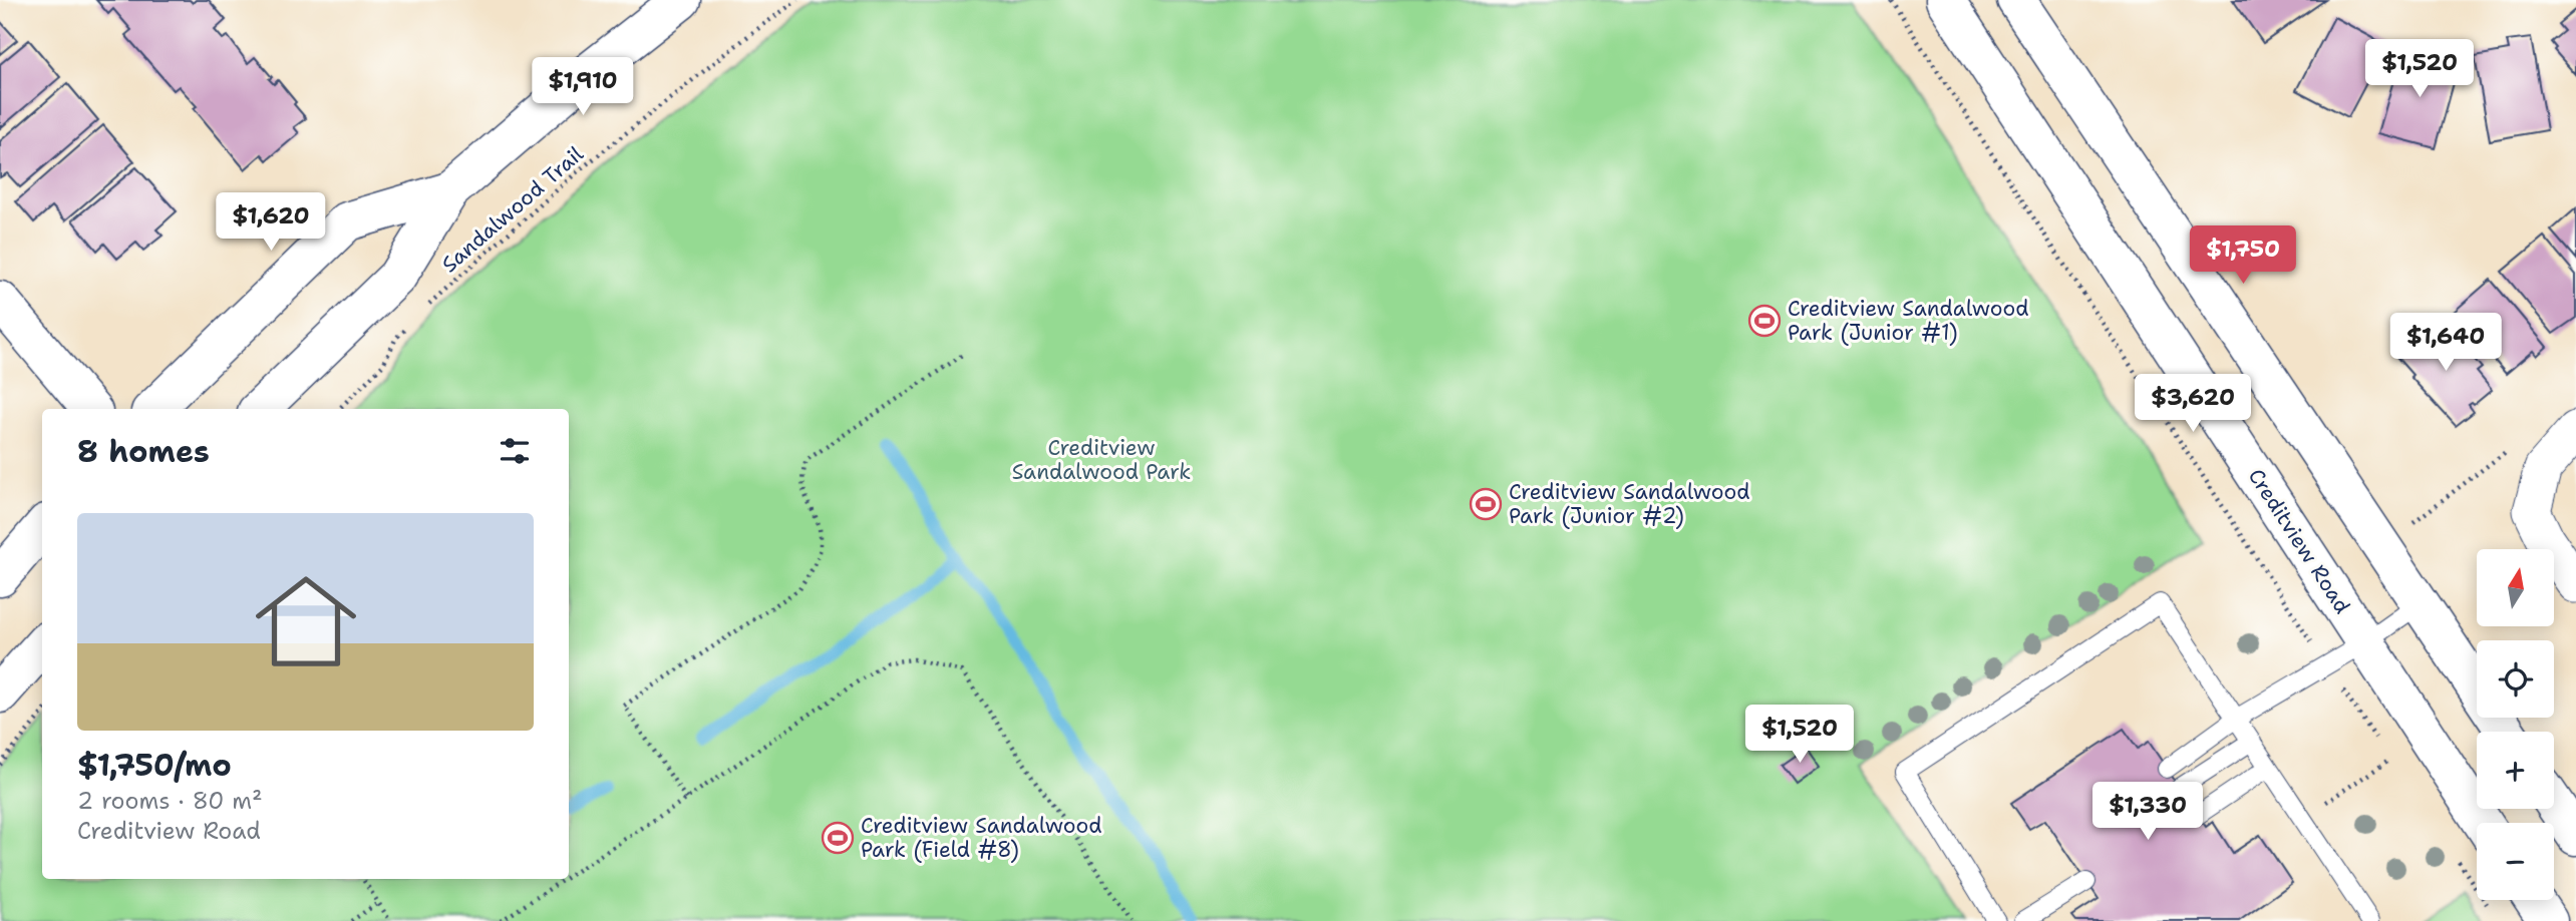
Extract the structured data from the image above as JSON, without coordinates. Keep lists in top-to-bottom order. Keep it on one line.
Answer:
{"streets":{"main road":["Creditview Road"],"path":["Sandalwood Trail"]},"parks":["Creditview Sandalwood Park"],"places":{"sports":["Creditview Sandalwood Park (Junior #1)","Creditview Sandalwood Park (Junior #2)","Creditview Sandalwood Park (Field #8)"]},"north":"top","page":{"price":["$1,520","$1,910","$1,620","$1,750","$1,640","$3,620","$1,520","$1,330"],"heading":"8 homes","list":[{"name":"$1,750/mo","note":"2 rooms · 80 m² · Creditview Road"}],"map_buttons":["+","−"]}}
